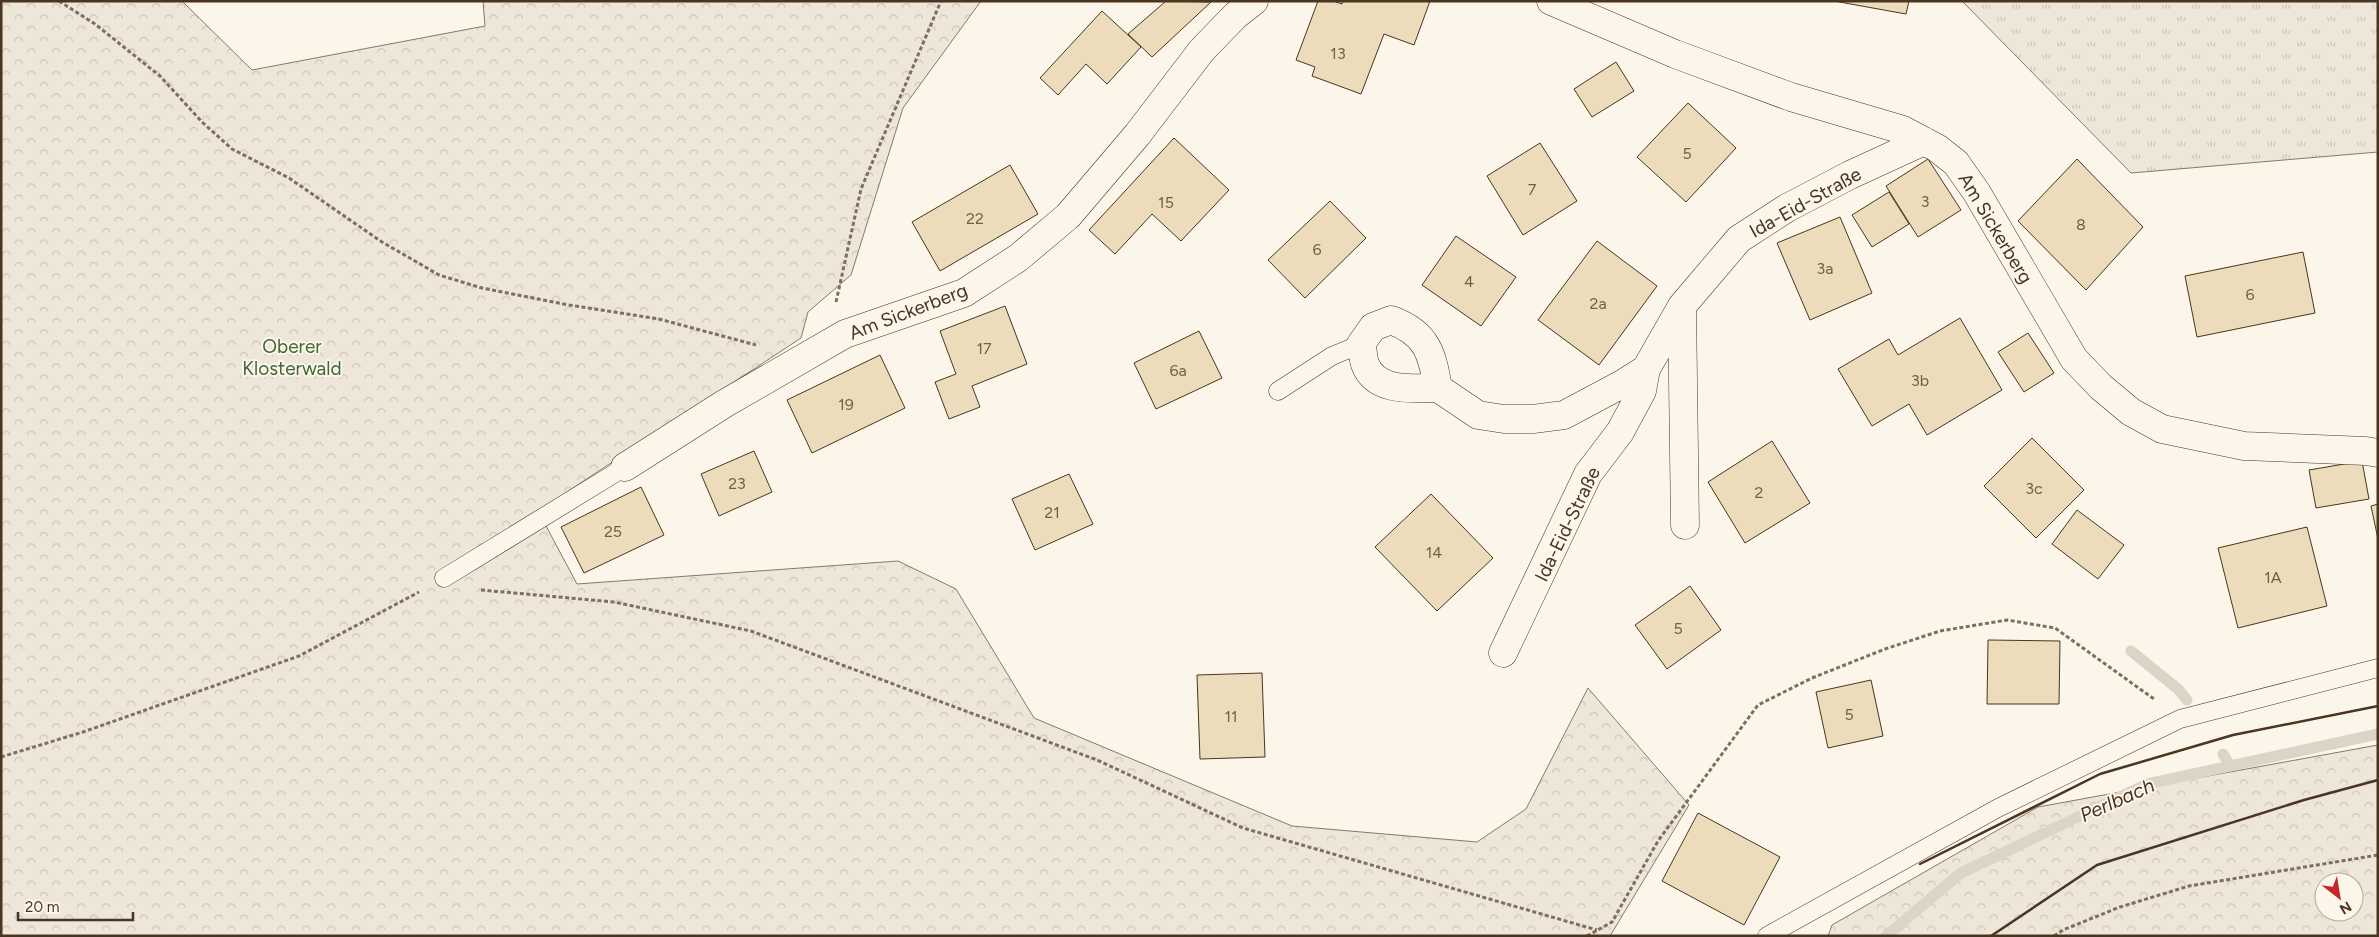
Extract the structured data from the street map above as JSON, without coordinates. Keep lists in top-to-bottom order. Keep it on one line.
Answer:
{"streets":{"street":["Ida-Eid-Straße","Am Sickerberg"]},"crossings":[["Ida-Eid-Straße","Am Sickerberg"]],"water":["Perlbach"],"parks":["Oberer Klosterwald"],"house_numbers":["13","5","7","3","15","22","8","6","3a","4","6","2a","17","6a","3b","19","23","3c","2","21","25","14","1A","5","5","11"],"scale_bar":"20 m","north":"bottom right"}
